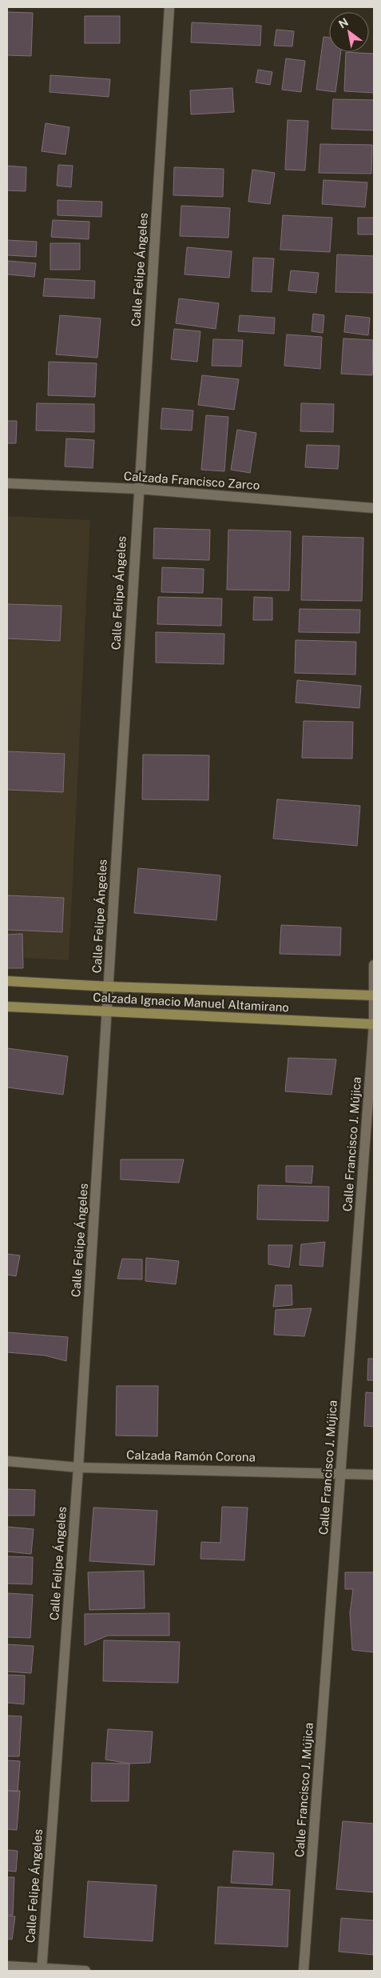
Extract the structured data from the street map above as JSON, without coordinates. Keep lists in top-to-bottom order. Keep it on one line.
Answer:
{"streets":{"street":["Calle Felipe Ángeles","Calzada Francisco Zarco","Calzada Ignacio Manuel Altamirano","Calle Francisco J. Mújica","Calzada Ramón Corona"]},"crossings":[["Calle Felipe Ángeles","Calzada Francisco Zarco"],["Calle Felipe Ángeles","Calzada Ignacio Manuel Altamirano"],["Calle Felipe Ángeles","Calzada Ramón Corona"],["Calzada Ignacio Manuel Altamirano","Calle Francisco J. Mújica"],["Calle Francisco J. Mújica","Calzada Ramón Corona"]],"north":"top left"}
